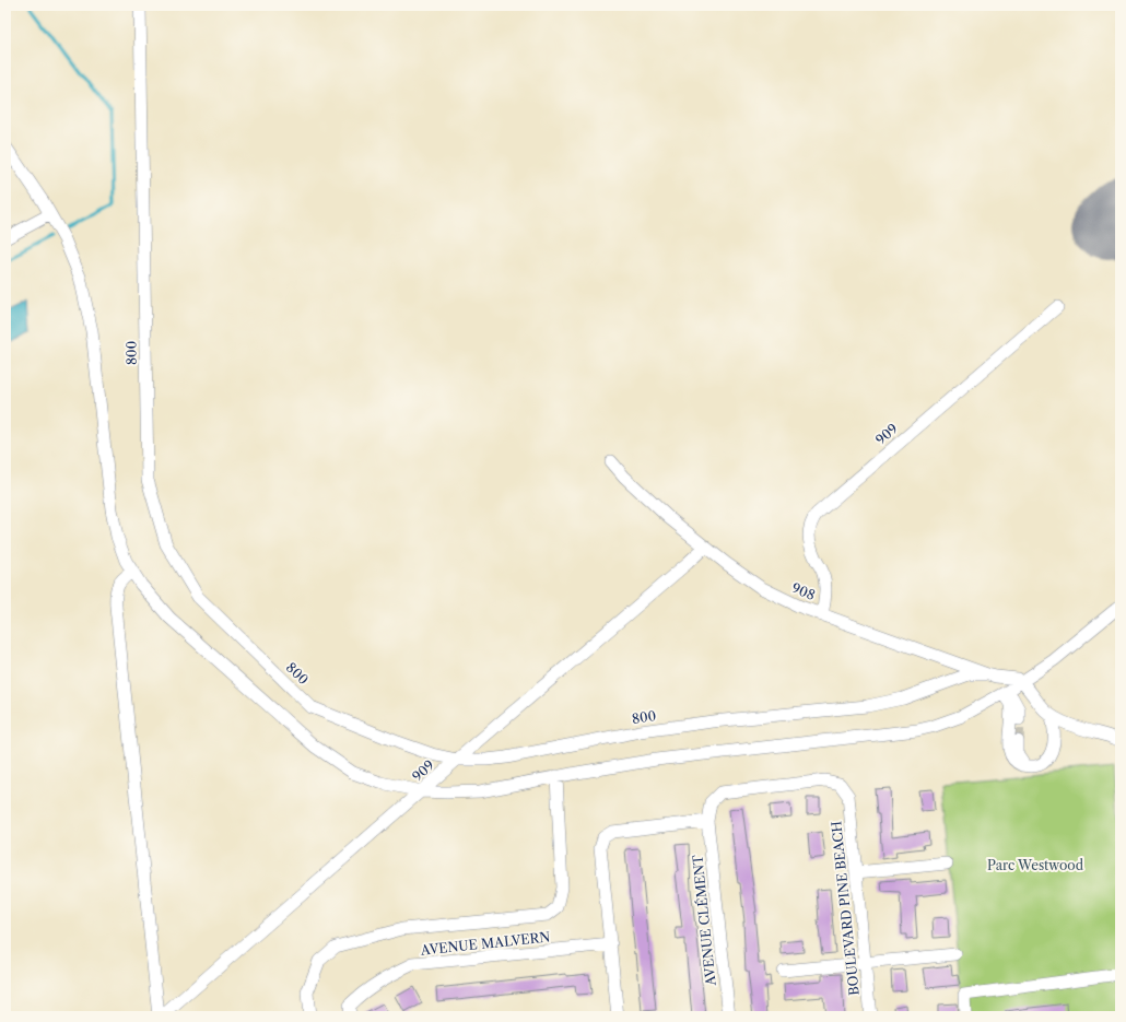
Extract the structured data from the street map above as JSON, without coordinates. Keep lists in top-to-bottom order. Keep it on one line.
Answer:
{"streets":{"street":["800","909","908","BOULEVARD PINE BEACH","AVENUE CLÉMENT","AVENUE MALVERN"]},"crossings":[["800","909"],["800","908"],["909","908"],["BOULEVARD PINE BEACH","AVENUE CLÉMENT"]],"parks":["Parc Westwood"]}
